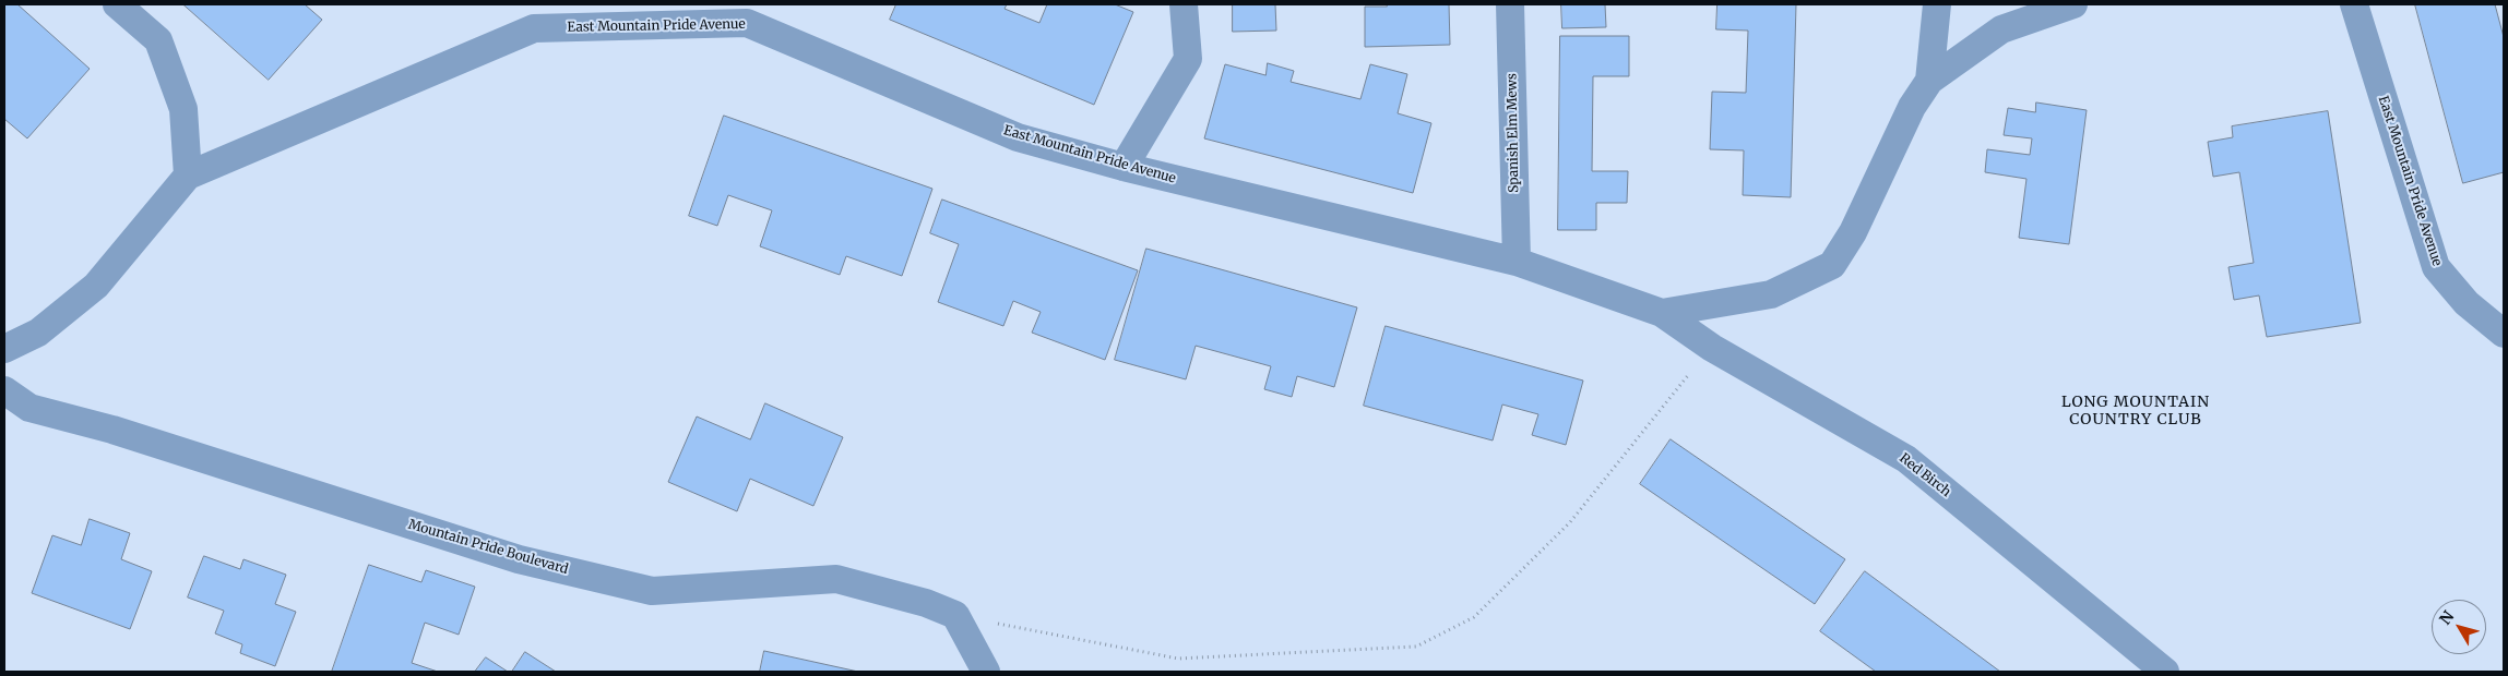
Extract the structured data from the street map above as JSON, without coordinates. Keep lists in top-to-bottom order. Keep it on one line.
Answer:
{"streets":{"street":["East Mountain Pride Avenue","Spanish Elm Mews","Red Birch","Mountain Pride Boulevard"]},"crossings":[["East Mountain Pride Avenue","Spanish Elm Mews"],["East Mountain Pride Avenue","Red Birch"]],"districts":["LONG MOUNTAIN COUNTRY CLUB"],"north":"top left"}
